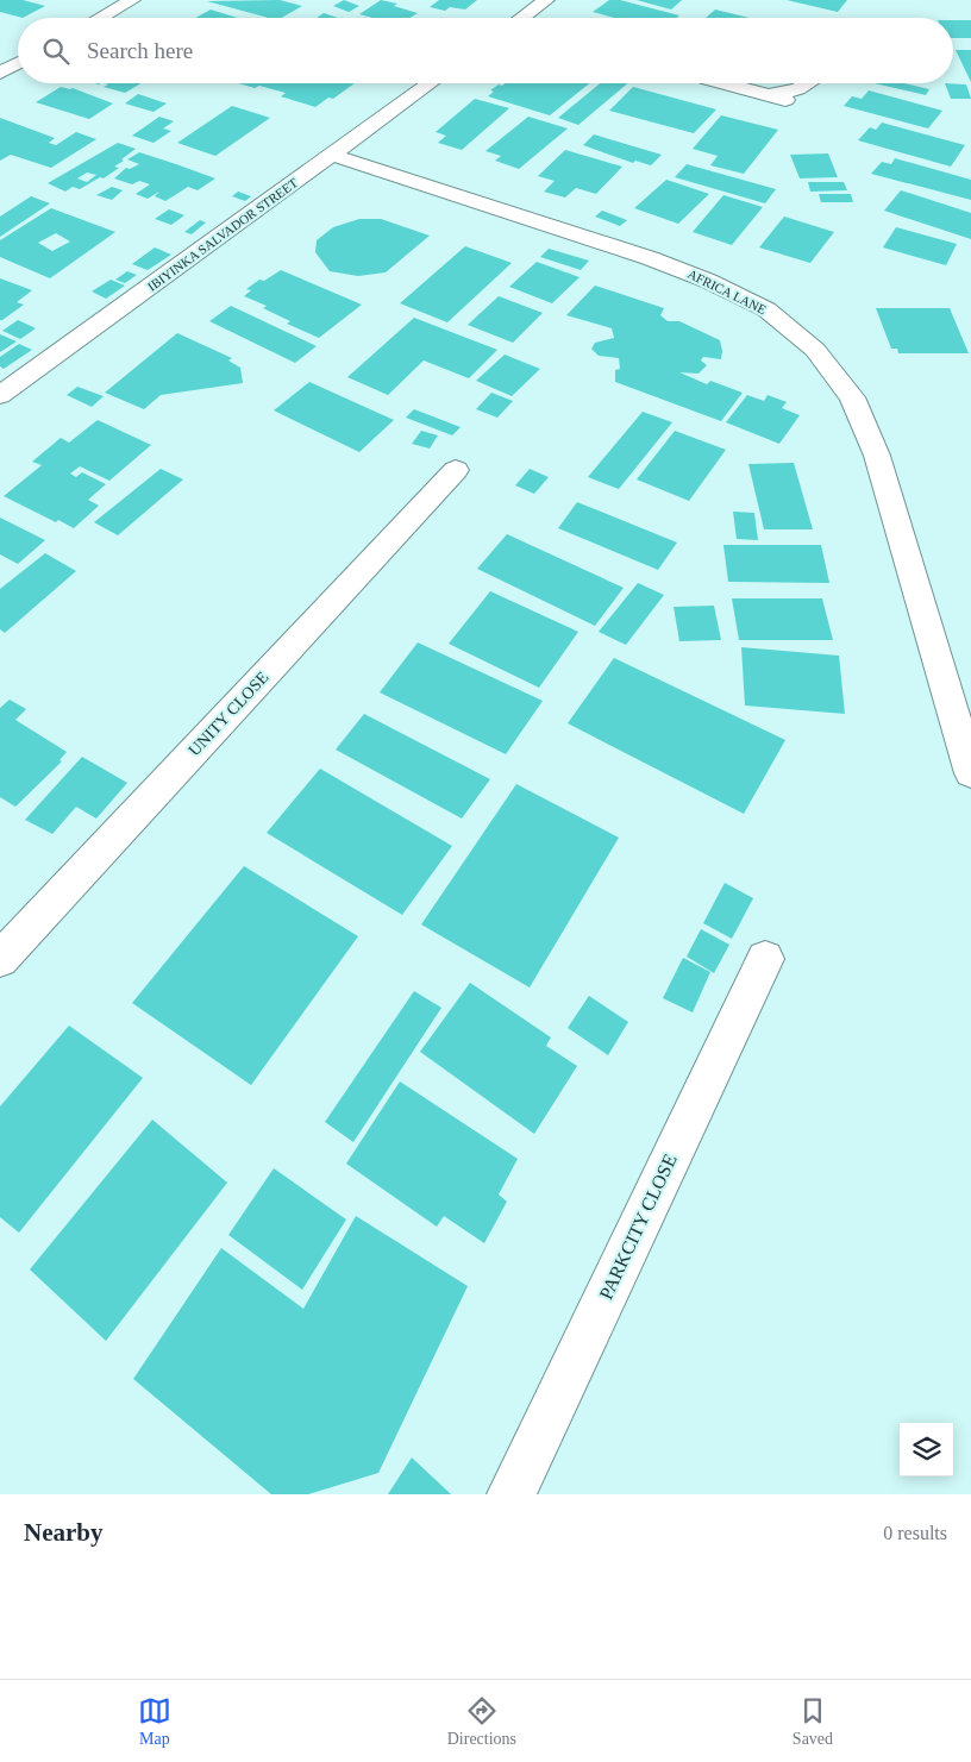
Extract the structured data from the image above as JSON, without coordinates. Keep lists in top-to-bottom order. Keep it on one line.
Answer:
{"streets":{"street":["IBIYINKA SALVADOR STREET","AFRICA LANE","UNITY CLOSE","PARKCITY CLOSE"]},"crossings":[["IBIYINKA SALVADOR STREET","AFRICA LANE"]],"page":{"search":"Search here","heading":["Nearby","0 results"],"nav":["Map","Directions","Saved"]}}
